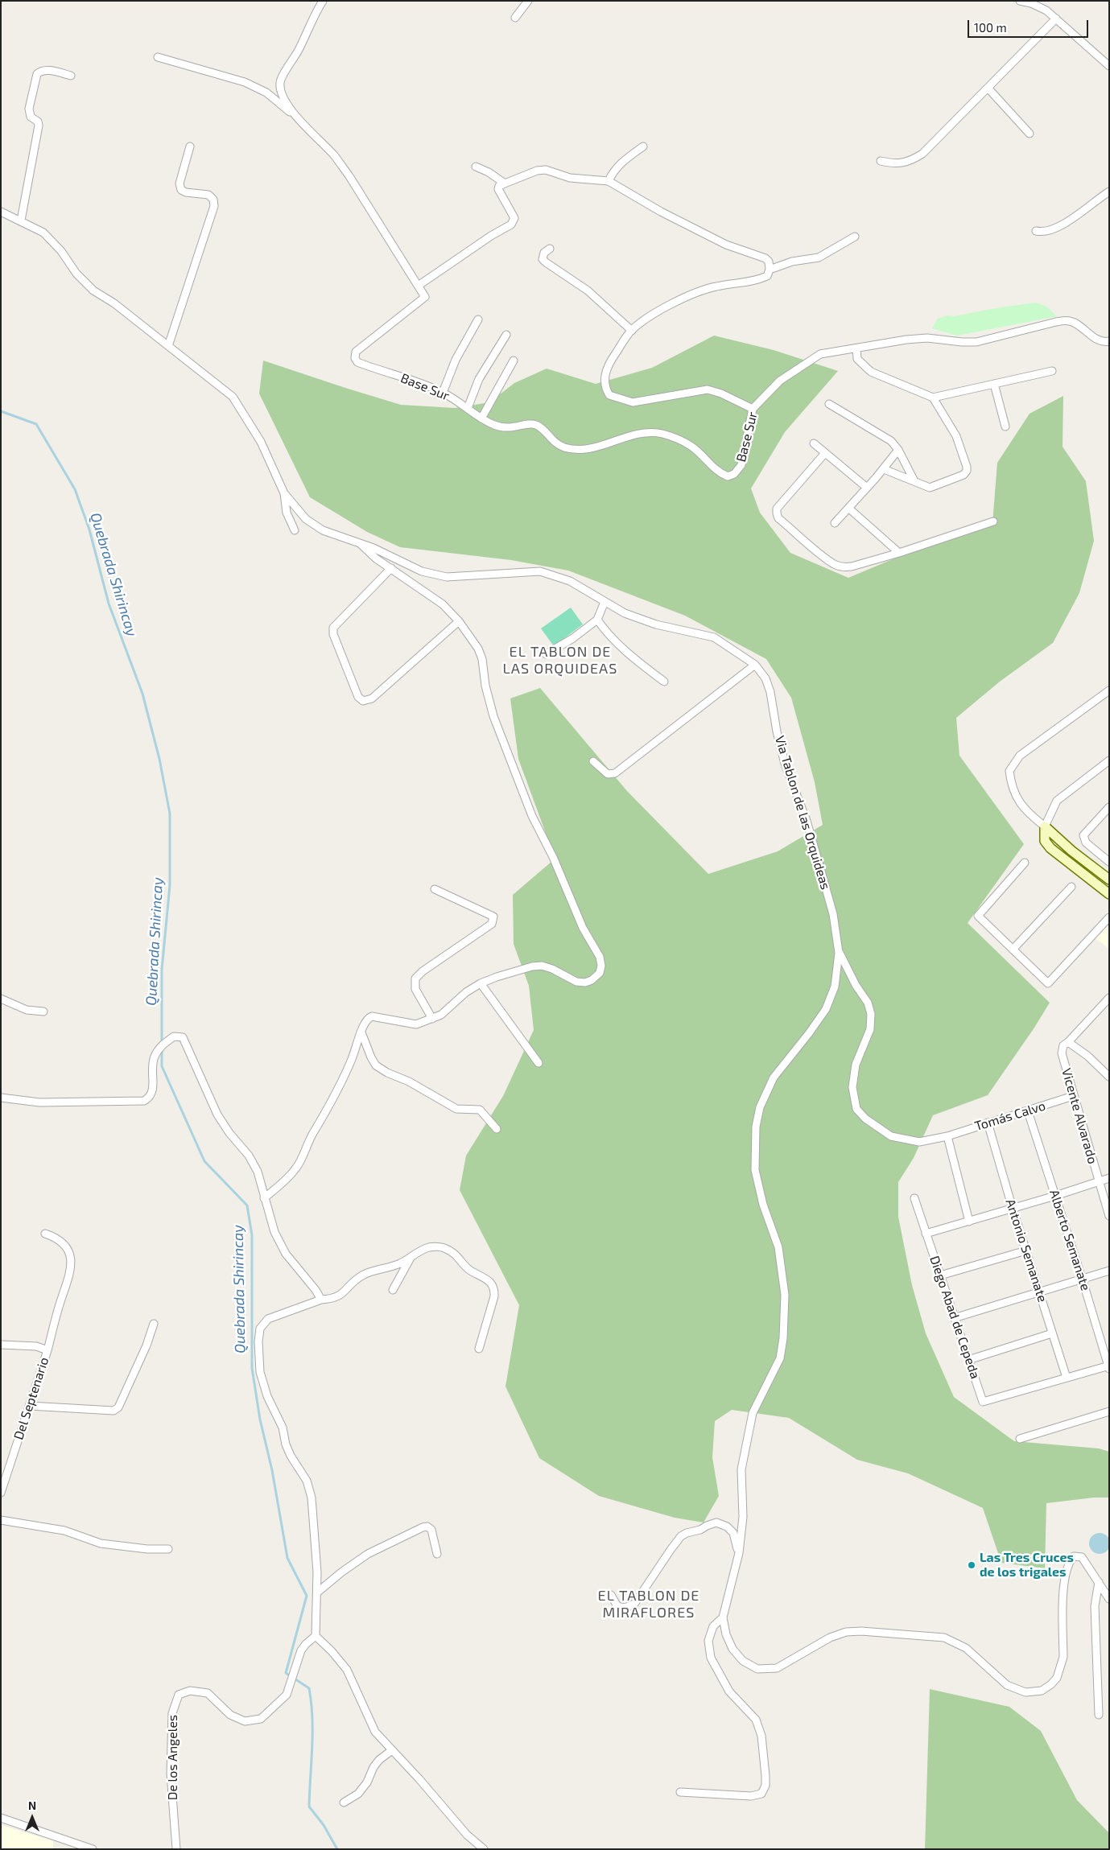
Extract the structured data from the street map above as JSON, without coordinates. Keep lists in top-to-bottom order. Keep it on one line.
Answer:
{"streets":{"street":["Base Sur","Via Tablon de las Orquideas","Tomás Calvo","Vicente Alvarado","Alberto Semanate","Antonio Semanate","Diego Abad de Cepeda","Del Septenario","De los Angeles"]},"crossings":[["Via Tablon de las Orquideas","Tomás Calvo"],["Tomás Calvo","Vicente Alvarado"],["Tomás Calvo","Alberto Semanate"],["Tomás Calvo","Antonio Semanate"],["Antonio Semanate","Diego Abad de Cepeda"]],"districts":["EL TABLON DE LAS ORQUIDEAS","EL TABLON DE MIRAFLORES"],"water":["Quebrada Shirincay"],"places":["Las Tres Cruces de los trigales"],"scale_bar":"100 m","north":"top"}
